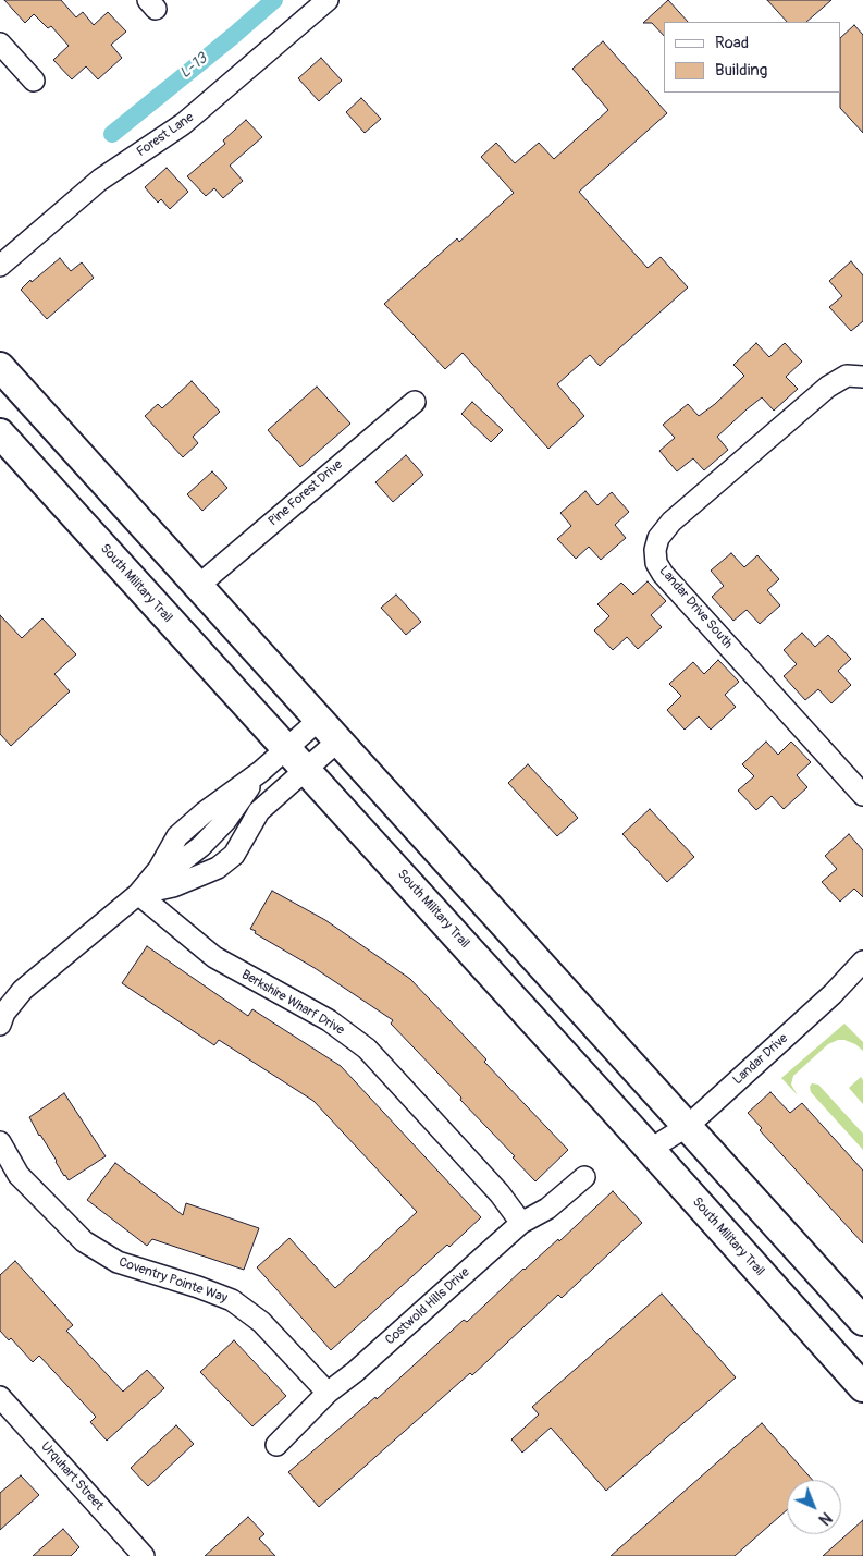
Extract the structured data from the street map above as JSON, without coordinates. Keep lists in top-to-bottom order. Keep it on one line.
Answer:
{"streets":{"main road":["South Military Trail"],"street":["Forest Lane","Pine Forest Drive","Landar Drive South","Berkshire Wharf Drive","Landar Drive","Coventry Pointe Way","Costwold Hills Drive","Urquhart Street"]},"crossings":[["South Military Trail","Landar Drive"],["Berkshire Wharf Drive","Costwold Hills Drive"],["Coventry Pointe Way","Costwold Hills Drive"]],"water":["L-13"],"legend":["Road","Building"],"north":"bottom right"}
